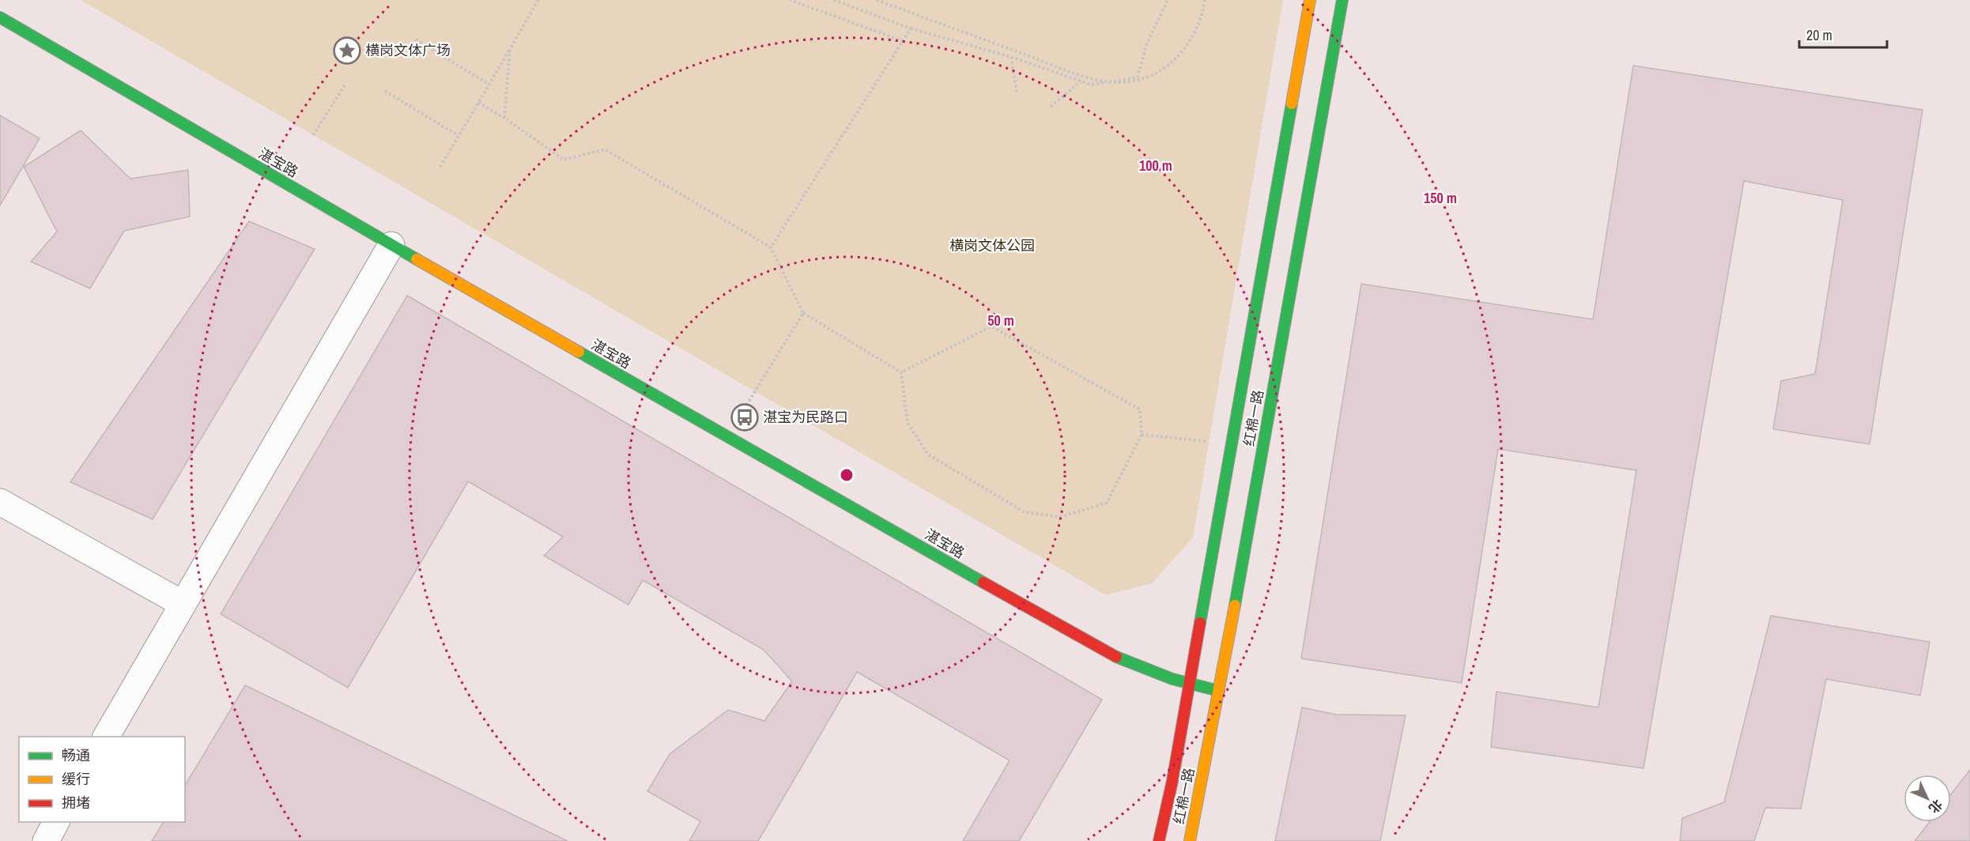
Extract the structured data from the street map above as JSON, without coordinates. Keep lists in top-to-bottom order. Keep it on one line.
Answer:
{"streets":{"main road":["湛宝路","红棉一路"]},"crossings":[["湛宝路","红棉一路"]],"parks":["横岗文体公园"],"places":{"place":["横岗文体广场"],"bus stop":["湛宝为民路口"]},"legend":["畅通","缓行","拥堵"],"scale_bar":"20 m","north":"bottom right","rings":["100 m","150 m","50 m"]}
